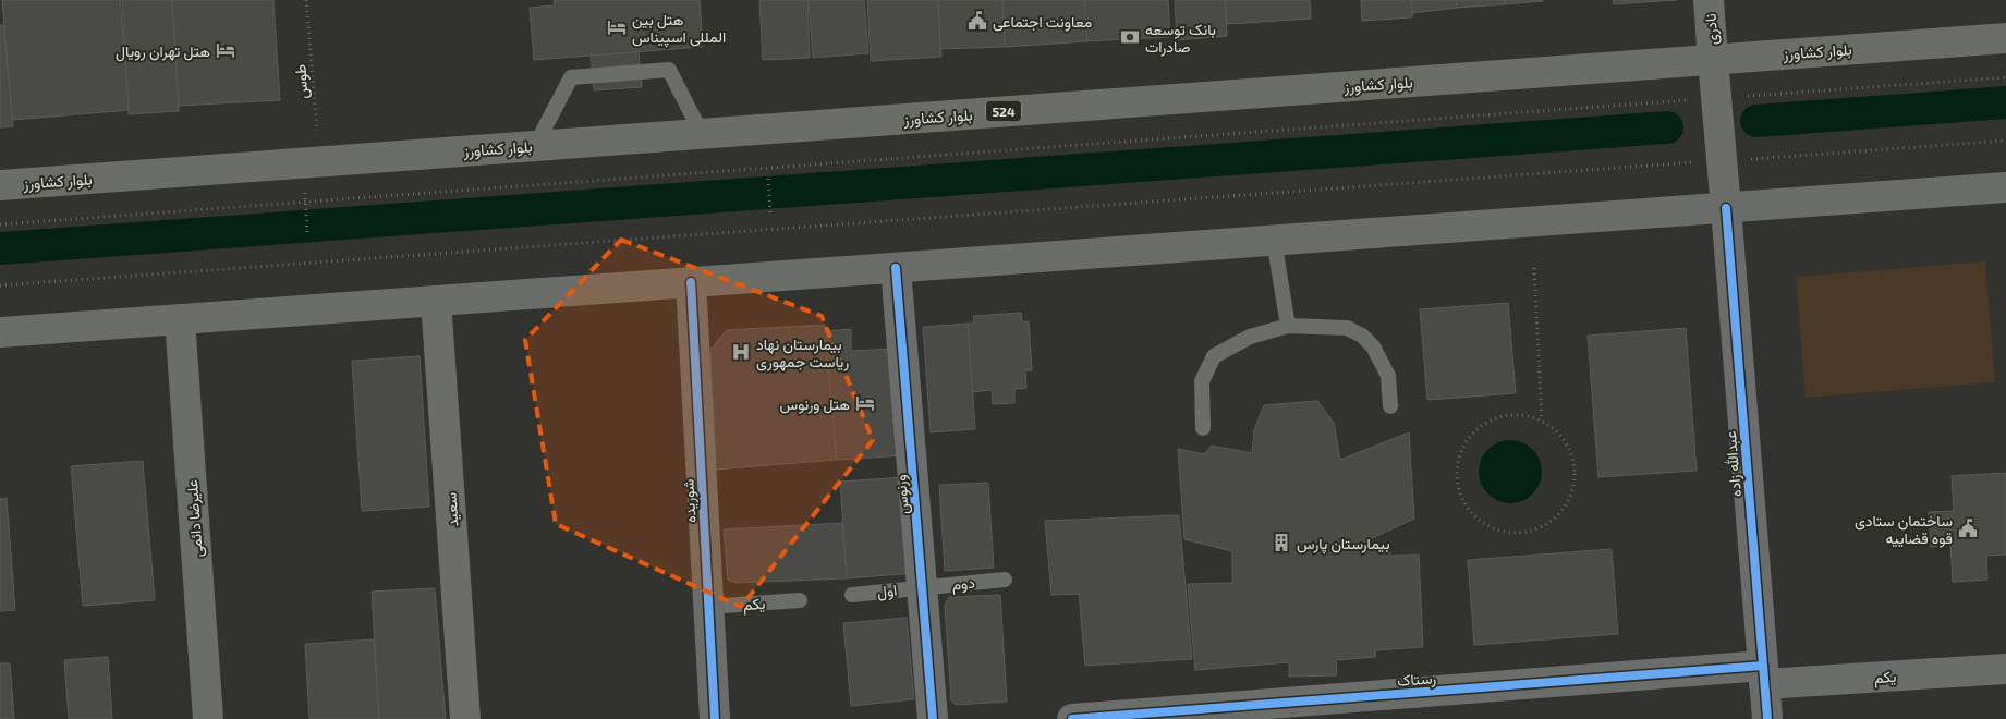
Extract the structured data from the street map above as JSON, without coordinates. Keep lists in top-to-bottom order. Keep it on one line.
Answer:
{"streets":{"main road":["بلوار کشاورز","524"],"street":["نادری","عبدالله زاده","ورنوس","شوریده","سعید","علیرضا دائمی","یکم","رستاک"],"lane":["دوم","اول"],"path":["طوس"]},"crossings":[["نادری","بلوار کشاورز"],["بلوار کشاورز","طوس"],["عبدالله زاده","یکم"],["عبدالله زاده","رستاک"],["ورنوس","دوم"],["ورنوس","اول"],["شوریده","یکم"],["دوم","اول"],["یکم","رستاک"]],"places":{"public building":["معاونت اجتماعی","ساختمان ستادی قوه قضاییه"],"hotel":["هتل بین المللی اسپیناس","هتل تهران رویال","هتل ورنوس"],"bank":["بانک توسعه صادرات"],"hospital":["بیمارستان نهاد ریاست جمهوری"],"building":["بیمارستان پارس"]}}
